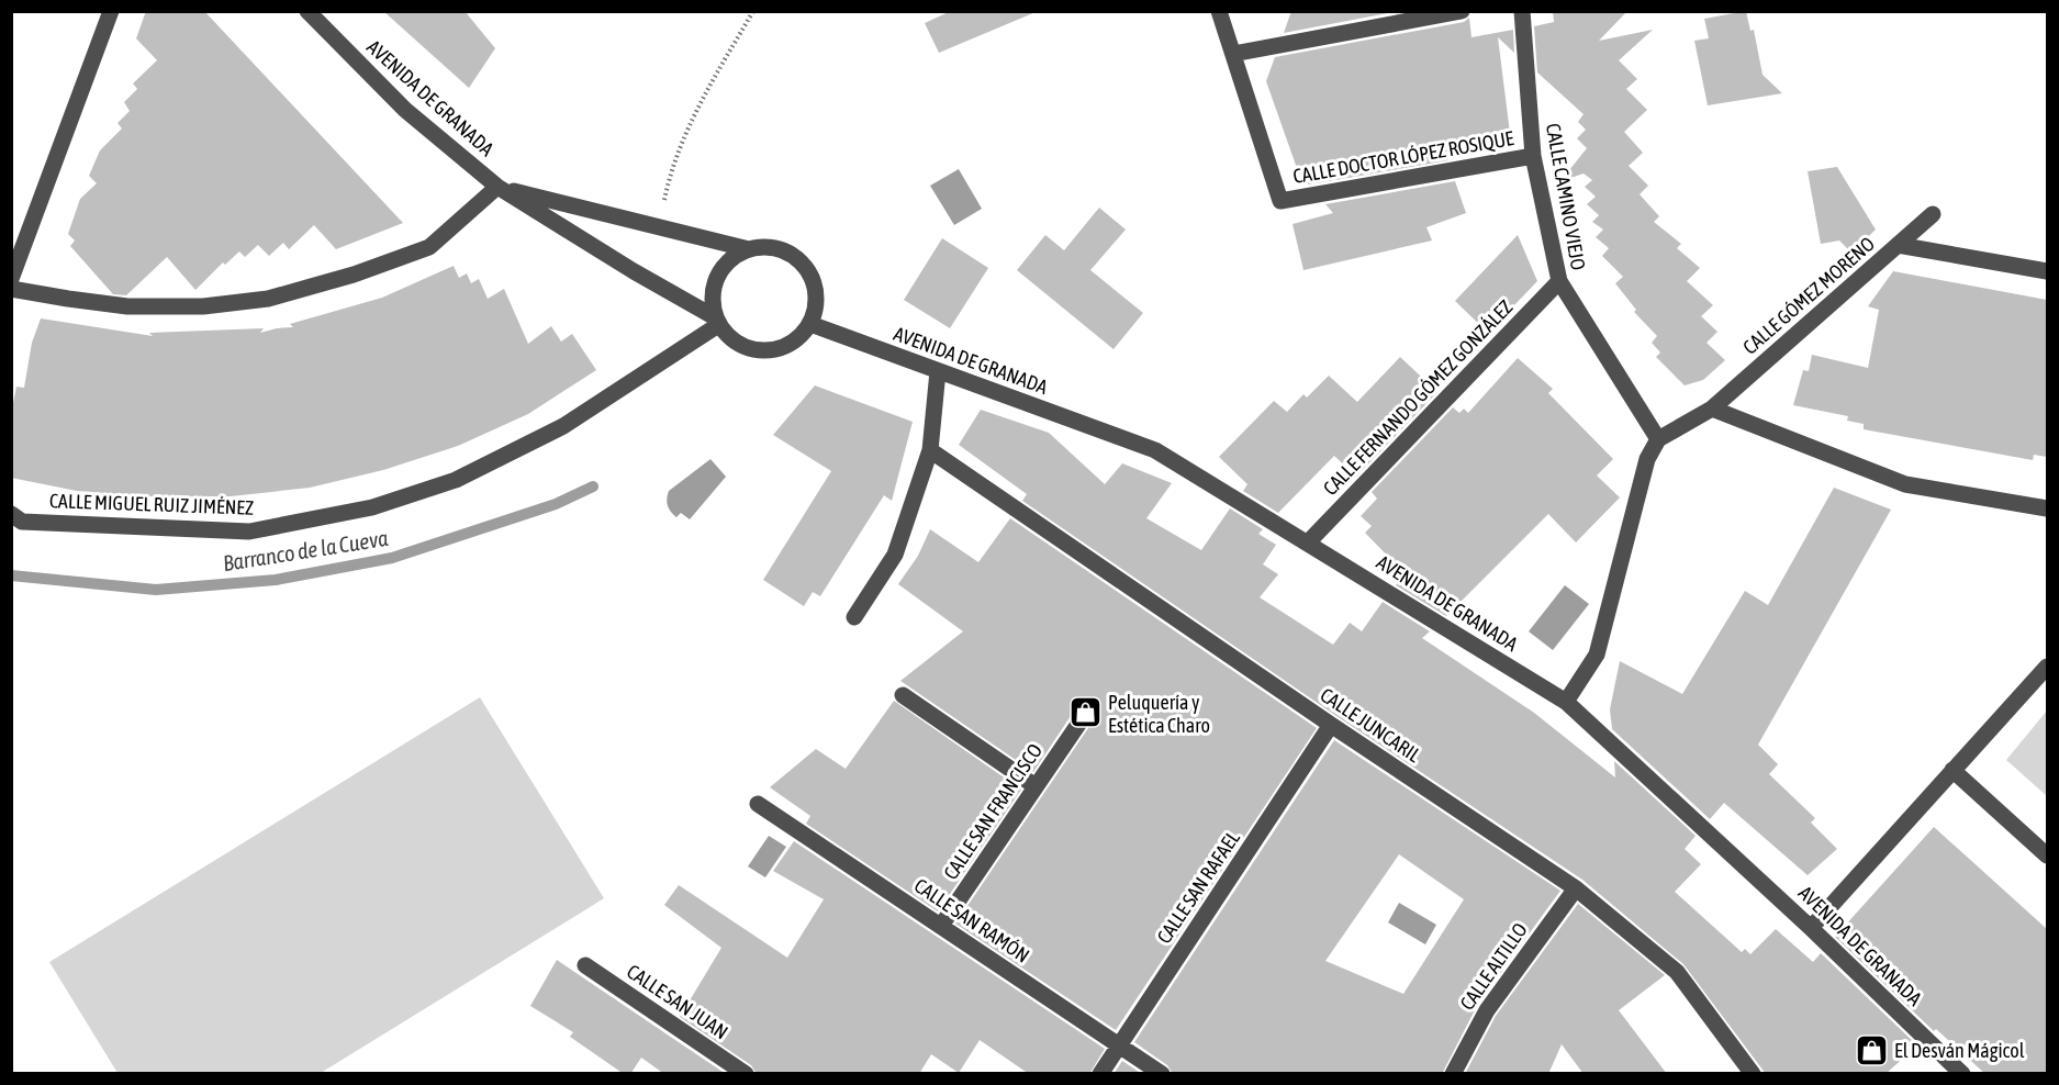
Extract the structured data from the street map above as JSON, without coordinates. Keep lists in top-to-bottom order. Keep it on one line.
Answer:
{"streets":{"street":["AVENIDA DE GRANADA","CALLE DOCTOR LÓPEZ ROSIQUE","CALLE CAMINO VIEJO","CALLE GÓMEZ MORENO","CALLE FERNANDO GÓMEZ GONZÁLEZ","CALLE MIGUEL RUIZ JIMÉNEZ","CALLE JUNCARIL","CALLE SAN FRANCISCO","CALLE SAN RAFAEL","CALLE SAN RAMÓN","CALLE ALTILLO","CALLE SAN JUAN"]},"crossings":[["AVENIDA DE GRANADA","CALLE FERNANDO GÓMEZ GONZÁLEZ"],["AVENIDA DE GRANADA","CALLE MIGUEL RUIZ JIMÉNEZ"],["CALLE DOCTOR LÓPEZ ROSIQUE","CALLE CAMINO VIEJO"],["CALLE CAMINO VIEJO","CALLE GÓMEZ MORENO"],["CALLE CAMINO VIEJO","CALLE FERNANDO GÓMEZ GONZÁLEZ"],["CALLE JUNCARIL","CALLE SAN RAFAEL"],["CALLE JUNCARIL","CALLE ALTILLO"],["CALLE SAN FRANCISCO","CALLE SAN RAMÓN"],["CALLE SAN RAFAEL","CALLE SAN RAMÓN"]],"water":["Barranco de la Cueva"],"places":{"shop":["Peluquería y Estética Charo","El Desván Mágicol"]}}
